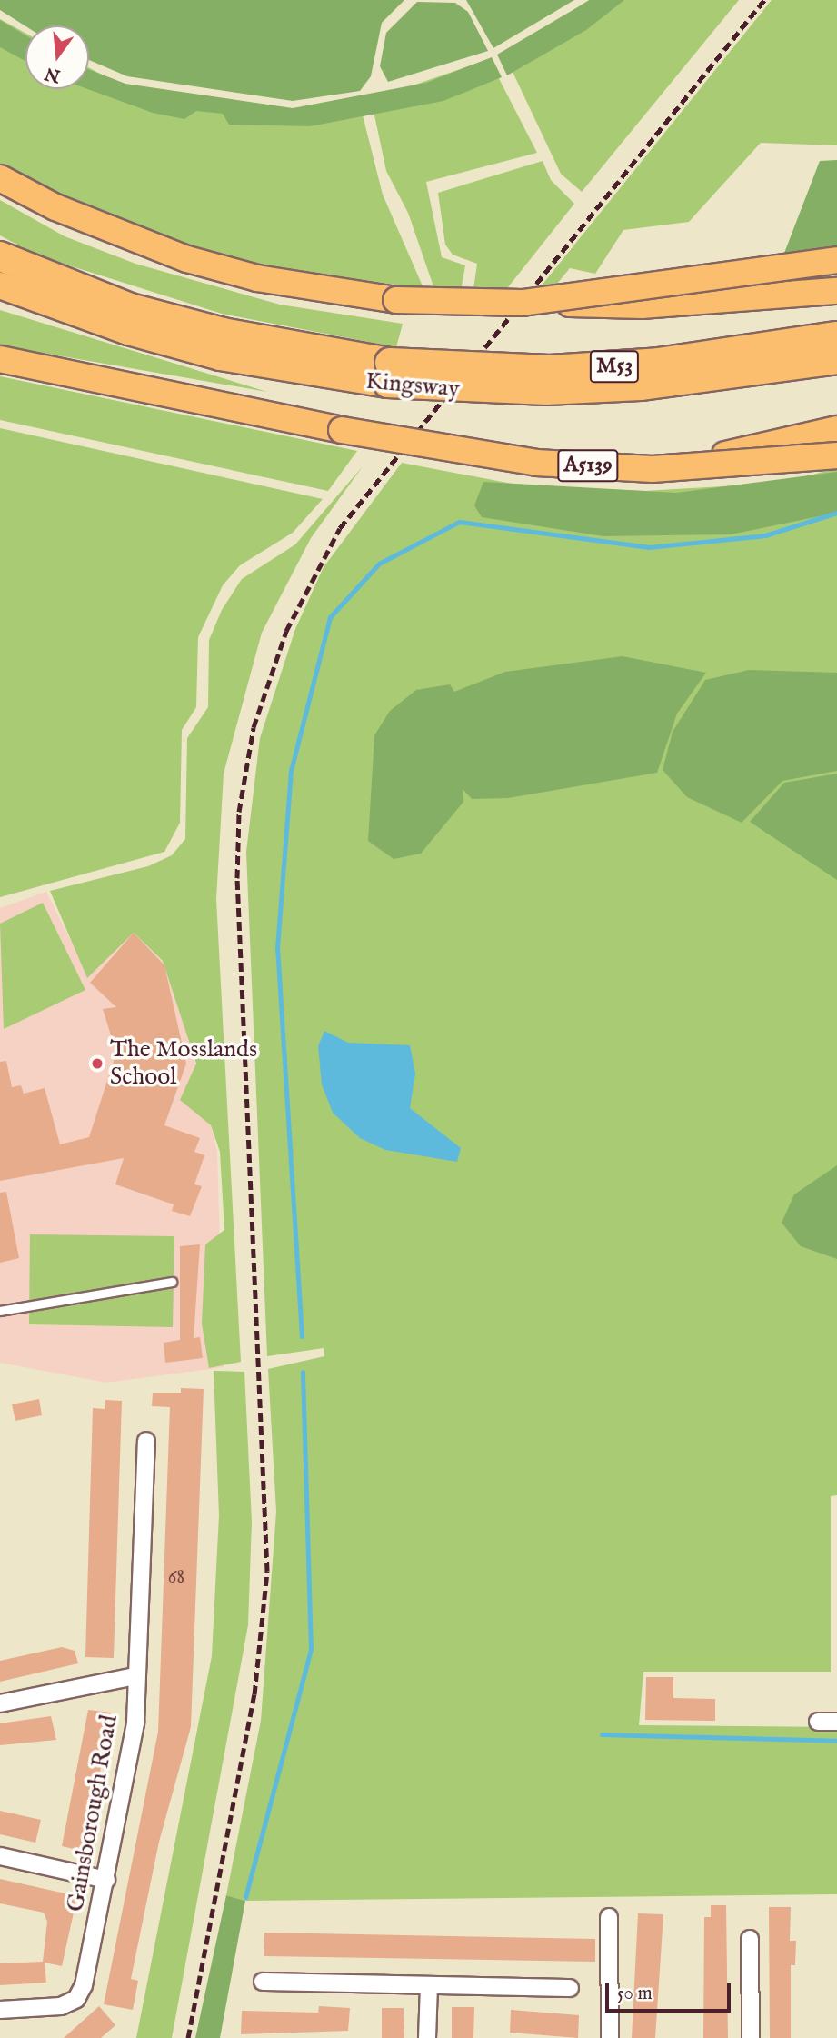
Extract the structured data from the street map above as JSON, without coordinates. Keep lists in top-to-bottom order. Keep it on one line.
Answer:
{"streets":{"highway":["M53","Kingsway","A5139"],"street":["Gainsborough Road"]},"crossings":[["M53","Kingsway"]],"places":["The Mosslands School"],"house_numbers":["68"],"scale_bar":"50 m","north":"bottom"}
